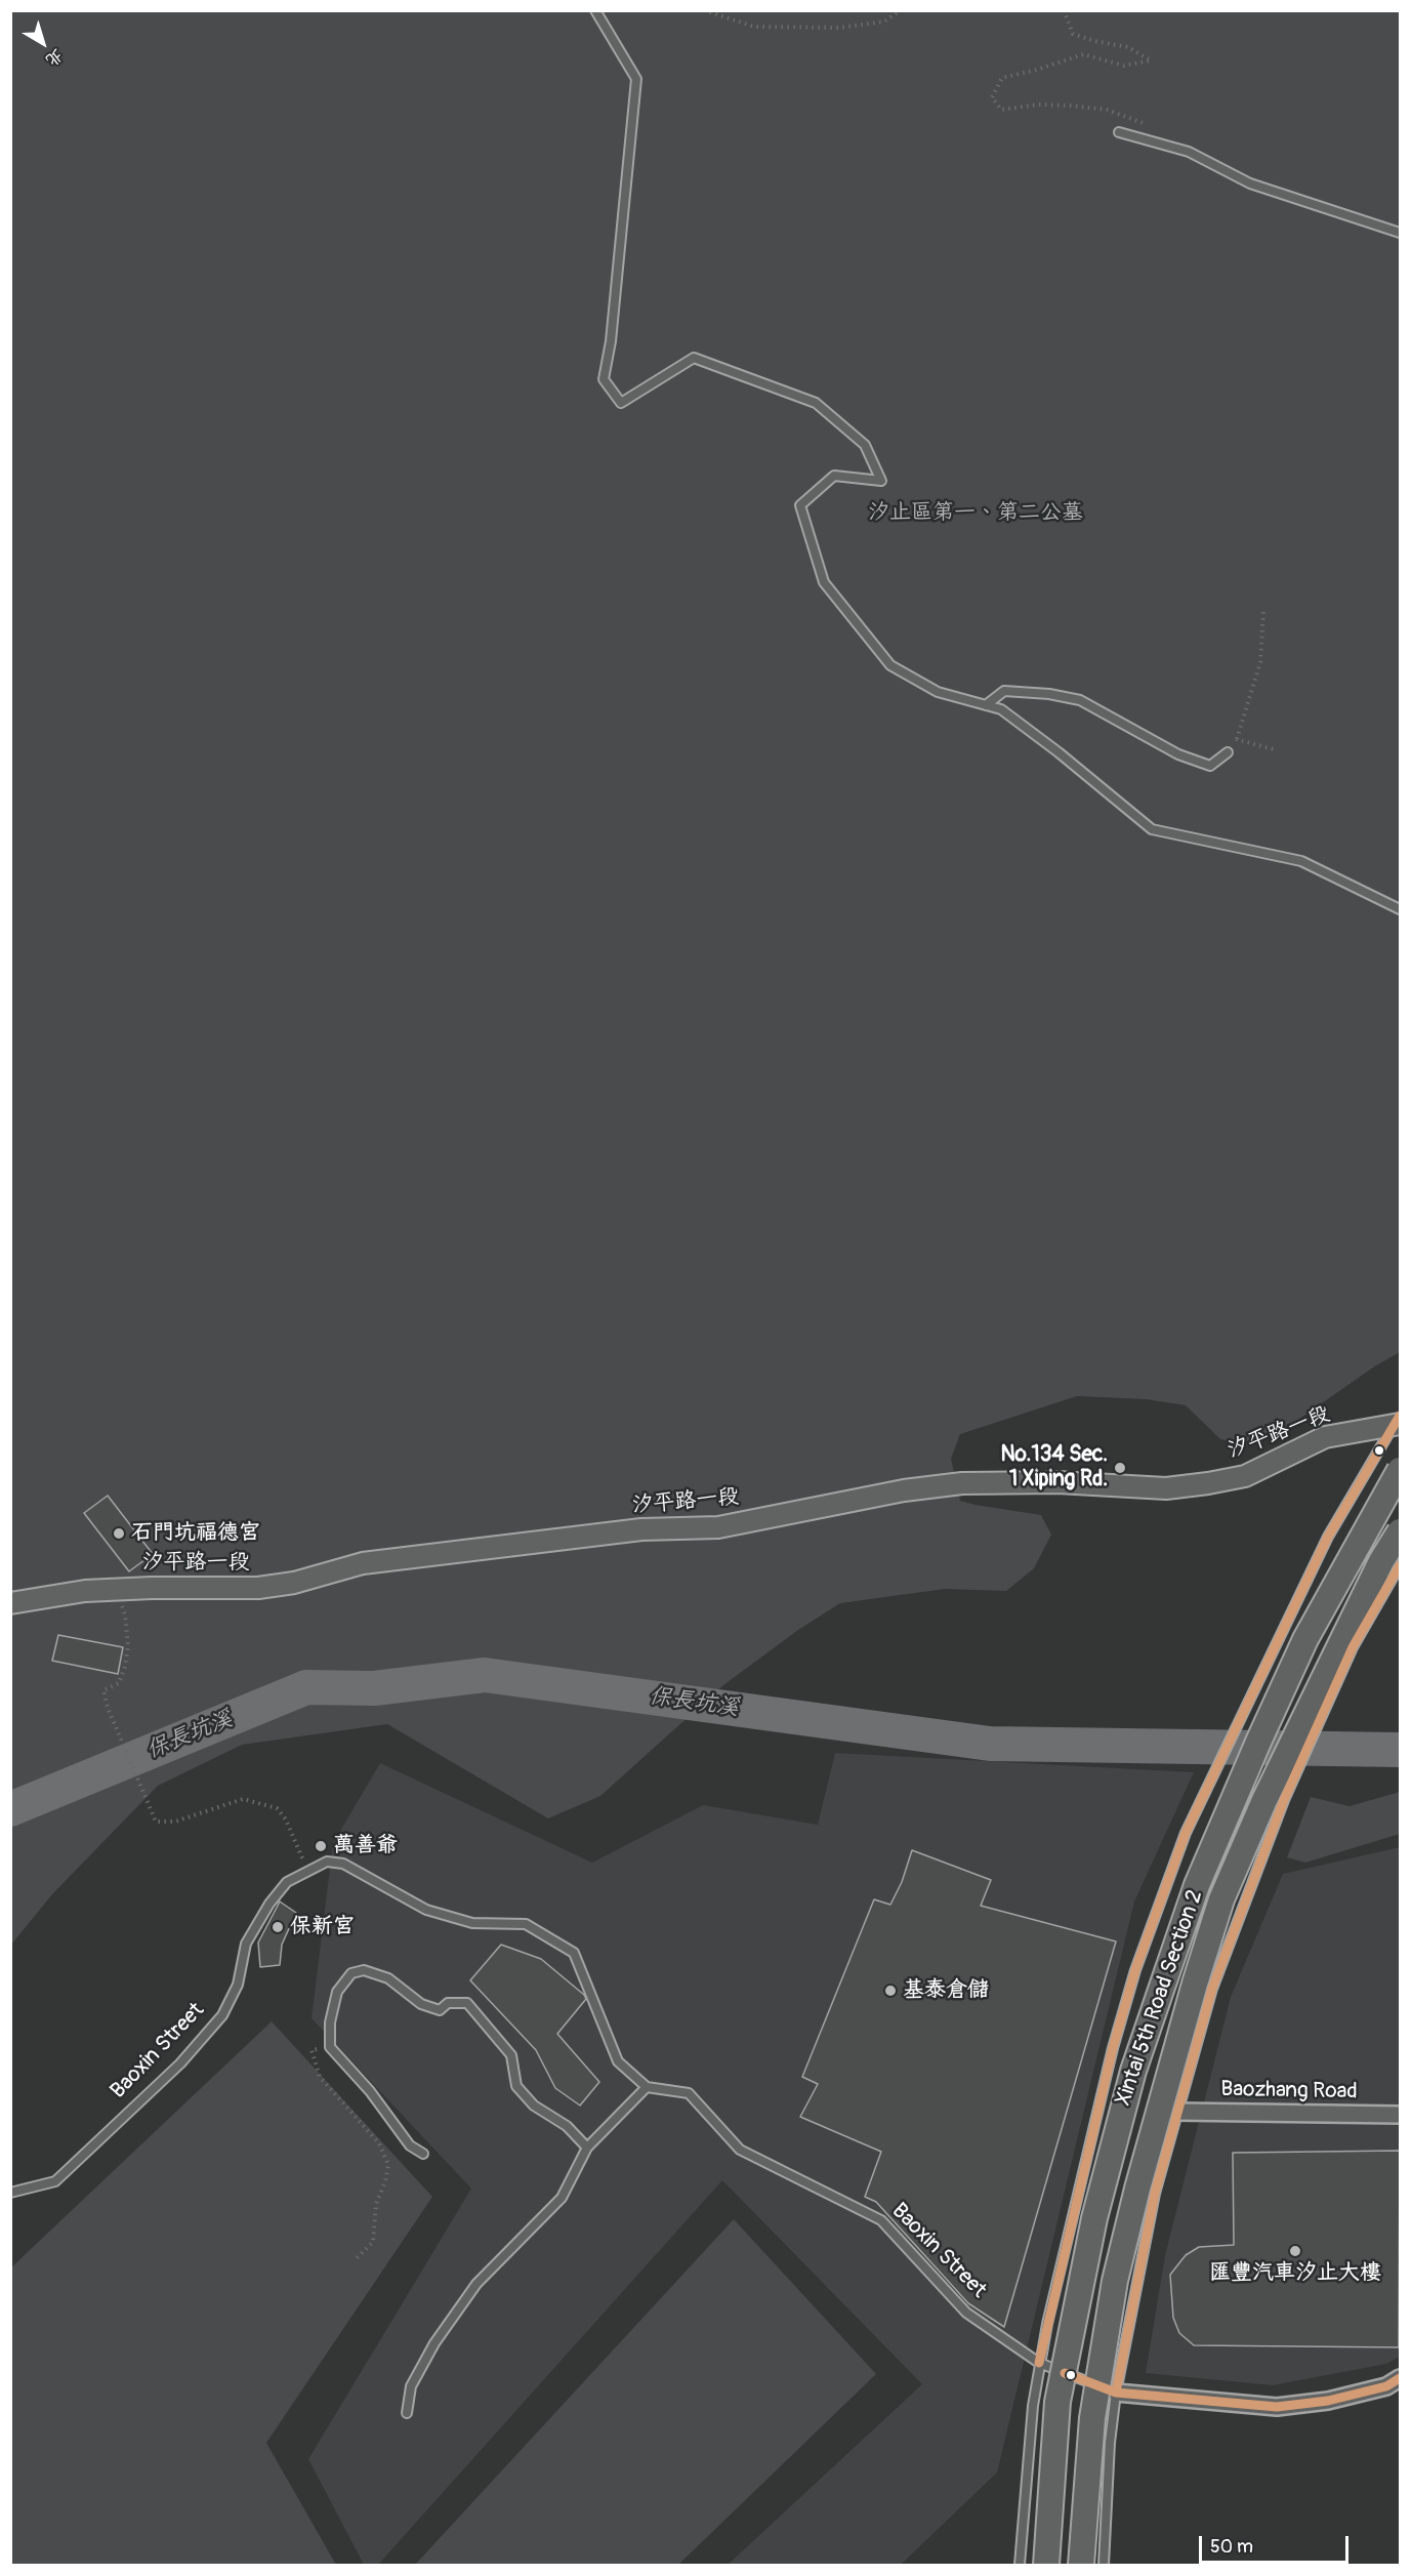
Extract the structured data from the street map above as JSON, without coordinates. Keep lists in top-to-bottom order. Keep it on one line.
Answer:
{"streets":{"main road":["Xintai 5th Road Section 2"],"street":["汐平路一段","Baoxin Street","Baozhang Road"]},"water":["保長坑溪"],"parks":["汐止區第一、第二公墓"],"places":["No.134 Sec. 1 Xiping Rd.","石門坑福德宮","萬善爺","保新宮","基泰倉儲","匯豐汽車汐止大樓"],"scale_bar":"50 m","north":"bottom right"}
